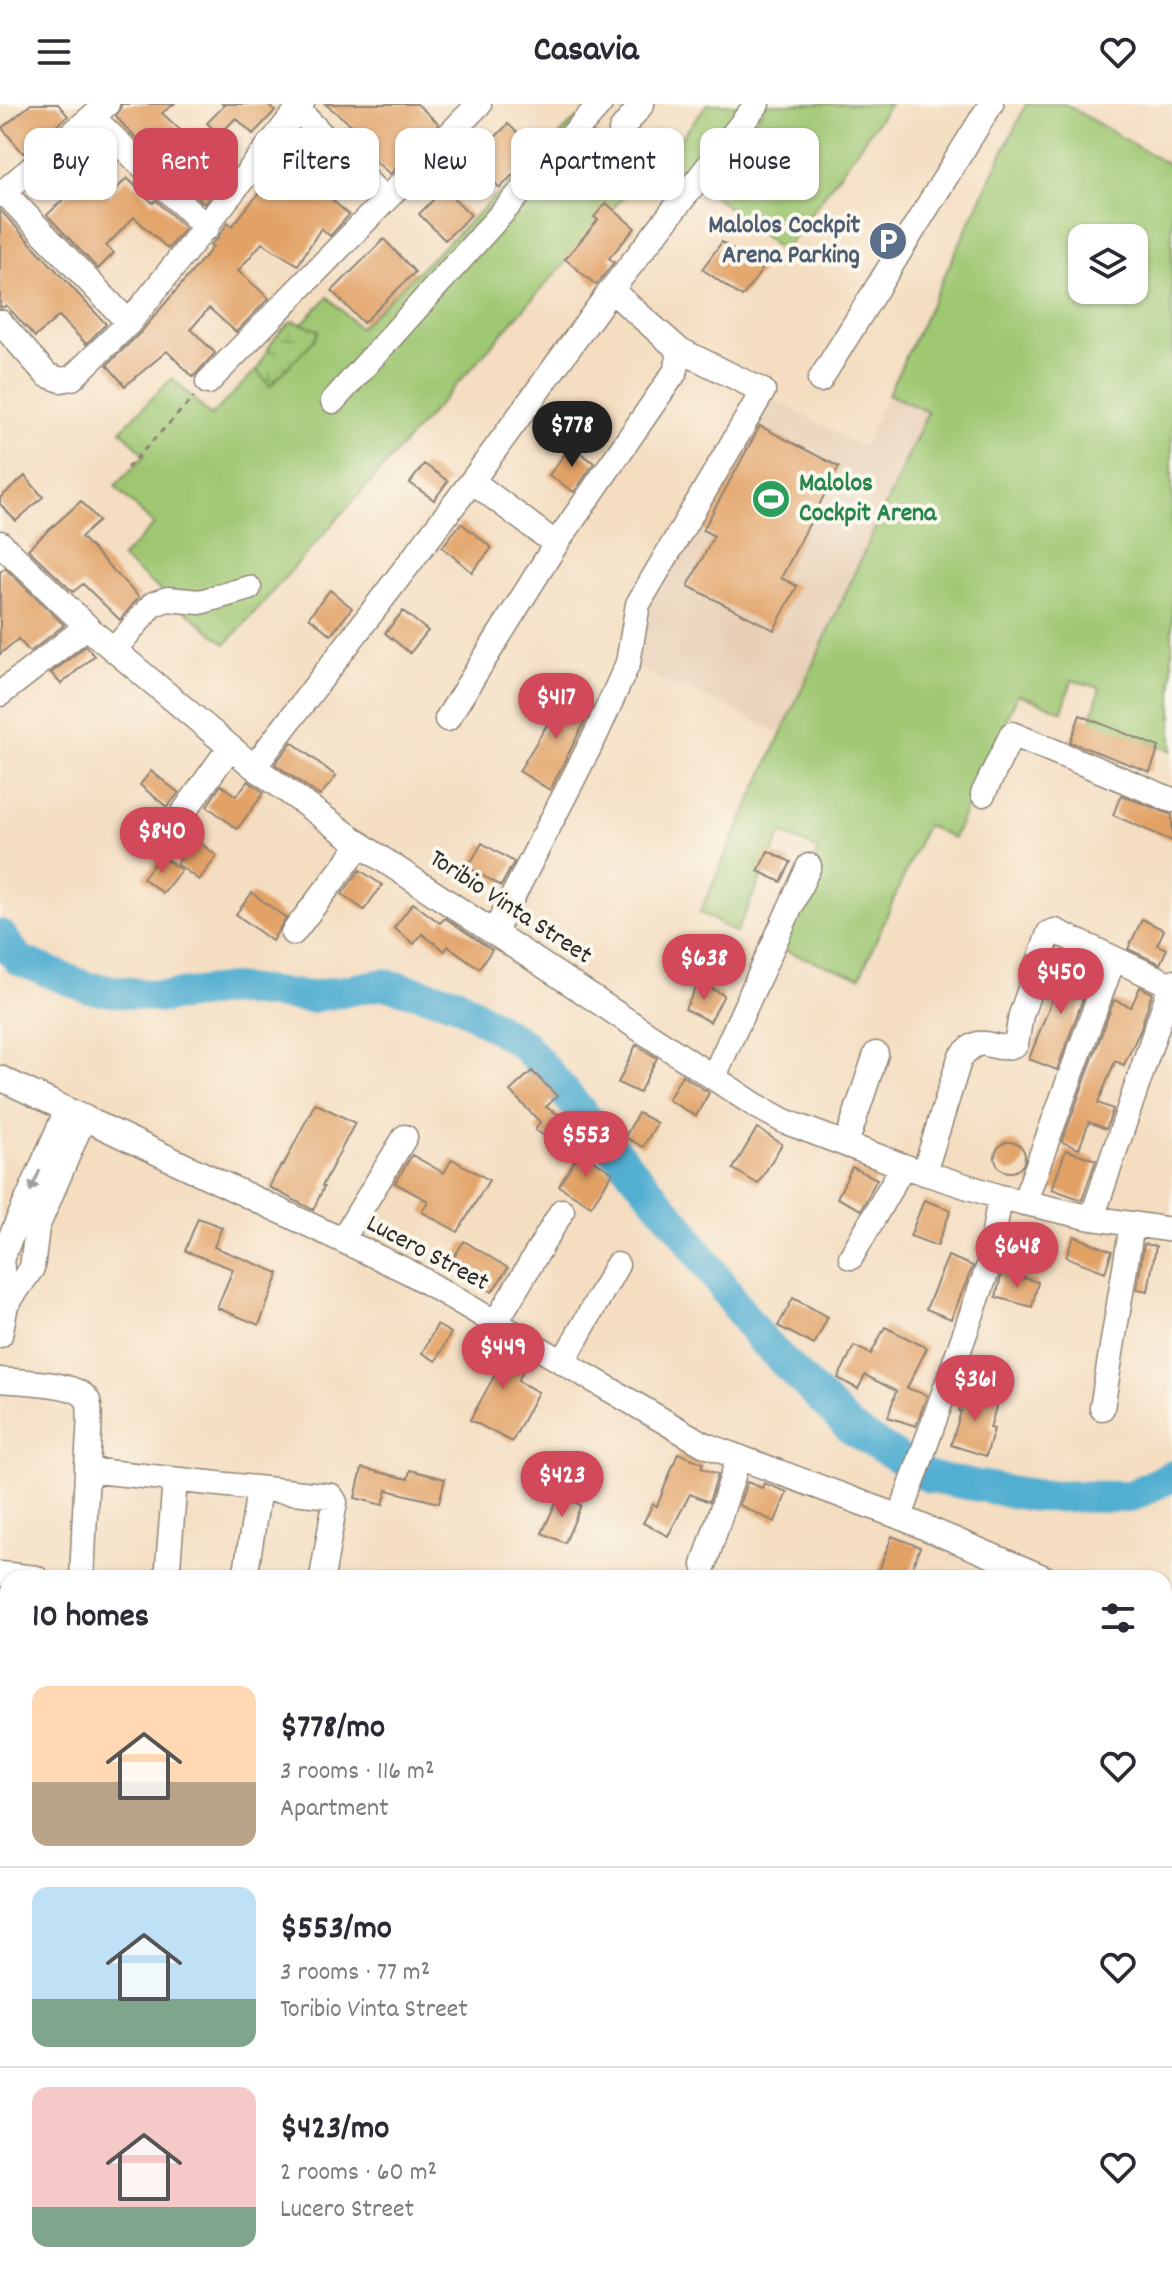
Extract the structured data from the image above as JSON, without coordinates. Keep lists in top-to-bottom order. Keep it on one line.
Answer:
{"streets":{"street":["Toribio Vinta Street","Lucero Street"]},"places":{"parking":["Malolos Cockpit Arena Parking"],"sports":["Malolos Cockpit Arena"]},"page":{"header":"Casavia","chip":["Buy","Rent","Filters","New","Apartment","House"],"price":["$778","$417","$840","$638","$450","$553","$648","$449","$361","$423"],"heading":"10 homes","list":[{"name":"$778/mo","note":"3 rooms · 116 m² · Apartment"},{"name":"$553/mo","note":"3 rooms · 77 m² · Toribio Vinta Street"},{"name":"$423/mo","note":"2 rooms · 60 m² · Lucero Street"}]}}
